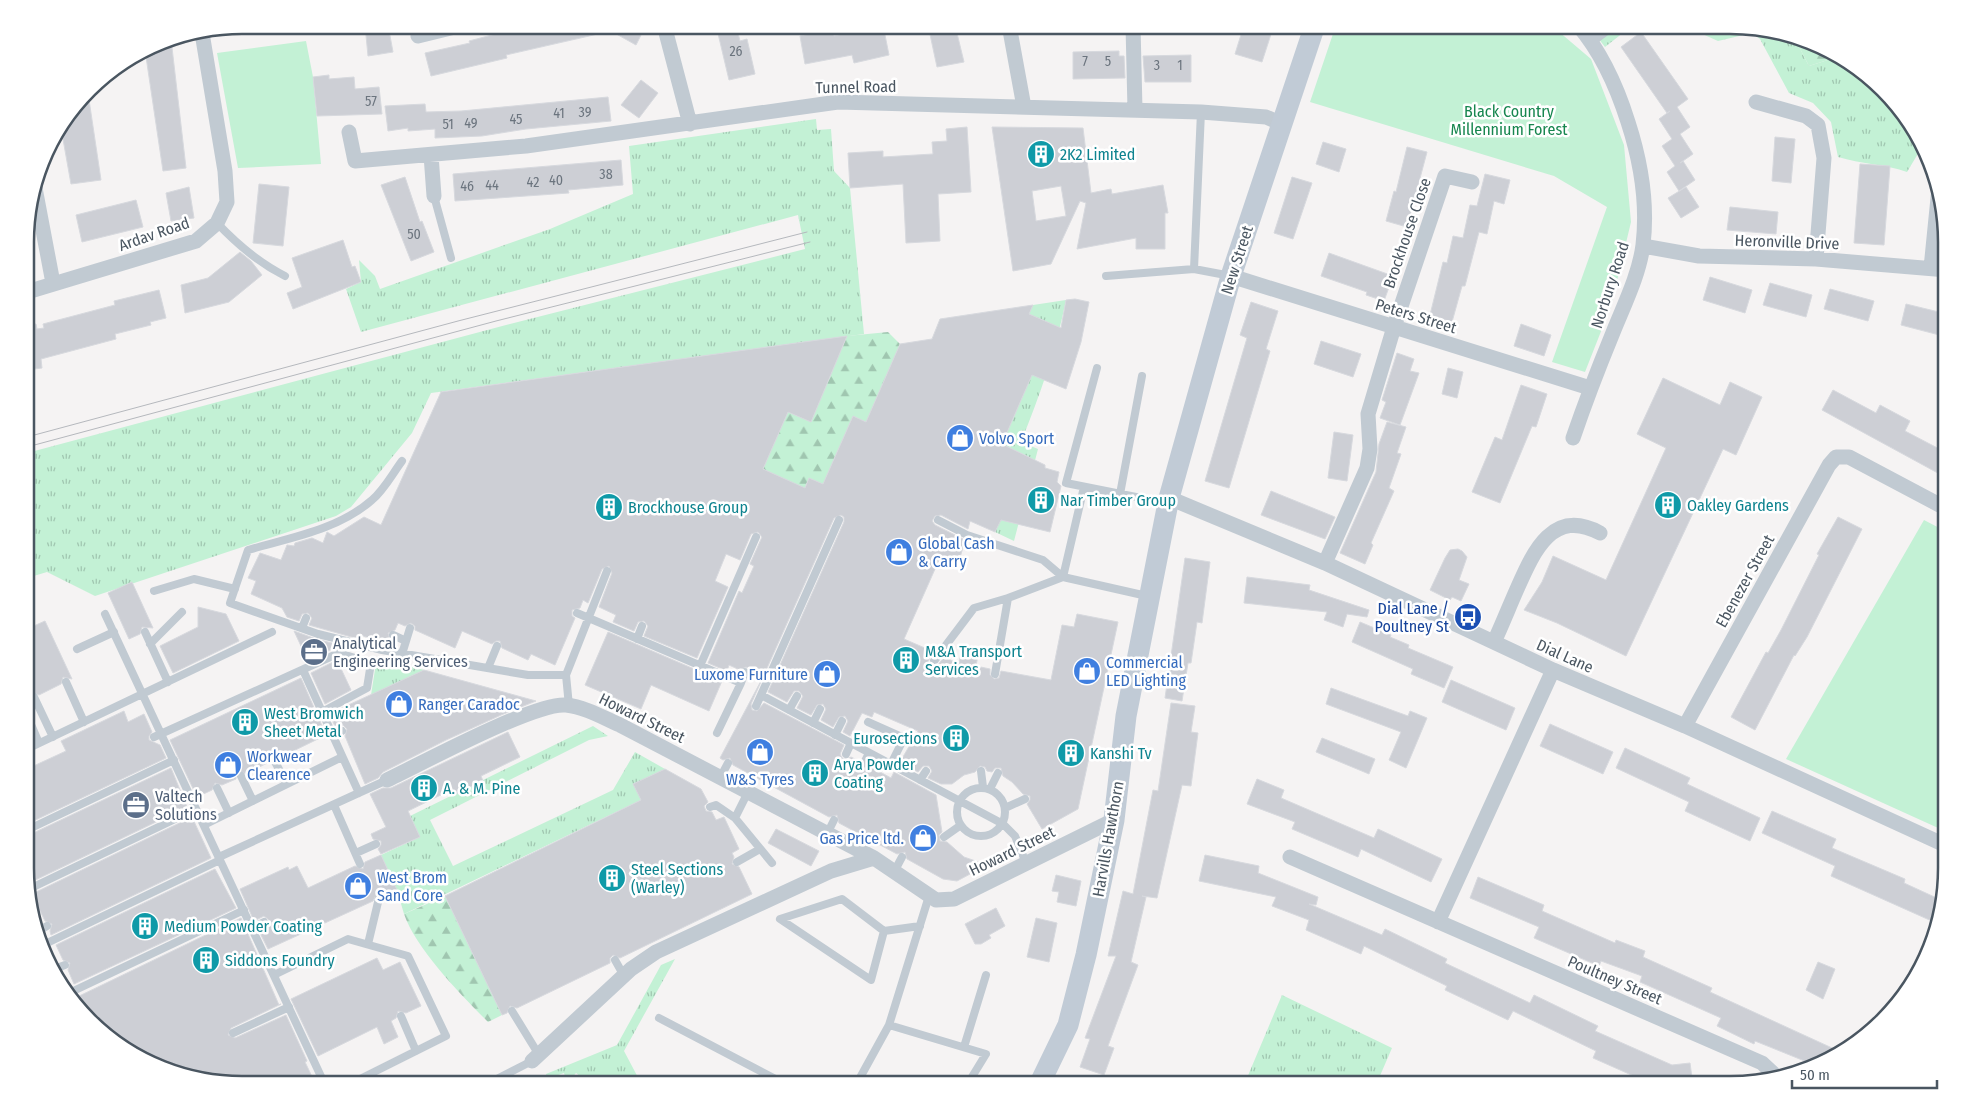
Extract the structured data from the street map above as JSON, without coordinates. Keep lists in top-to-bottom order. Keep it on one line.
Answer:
{"streets":{"street":["Tunnel Road","Brockhouse Close","Ardav Road","Heronville Drive","New Street","Norbury Road","Peters Street","Ebenezer Street","Dial Lane","Howard Street","Harvills Hawthorn","Poultney Street"]},"crossings":[["Tunnel Road","New Street"],["Brockhouse Close","Peters Street"],["Heronville Drive","Norbury Road"],["New Street","Peters Street"],["New Street","Dial Lane"],["New Street","Harvills Hawthorn"],["Norbury Road","Peters Street"],["Ebenezer Street","Dial Lane"],["Dial Lane","Harvills Hawthorn"],["Howard Street","Harvills Hawthorn"]],"parks":["Black Country Millennium Forest"],"places":{"building":["2K2 Limited","Nar Timber Group","Oakley Gardens","Brockhouse Group","M&A Transport Services","West Bromwich Sheet Metal","Eurosections","Kanshi Tv","Arya Powder Coating","A. & M. Pine","Steel Sections (Warley)","Medium Powder Coating","Siddons Foundry"],"shop":["Volvo Sport","Global Cash & Carry","Commercial LED Lighting","Luxome Furniture","Ranger Caradoc","W&S Tyres","Workwear Clearence","Gas Price ltd.","West Brom Sand Core"],"bus stop":["Dial Lane / Poultney St"],"office":["Analytical Engineering Services","Valtech Solutions"]},"house_numbers":["26","7","5","3","1","57","39","41","45","49","51","38","40","42","44","46","50"],"scale_bar":"50 m"}
